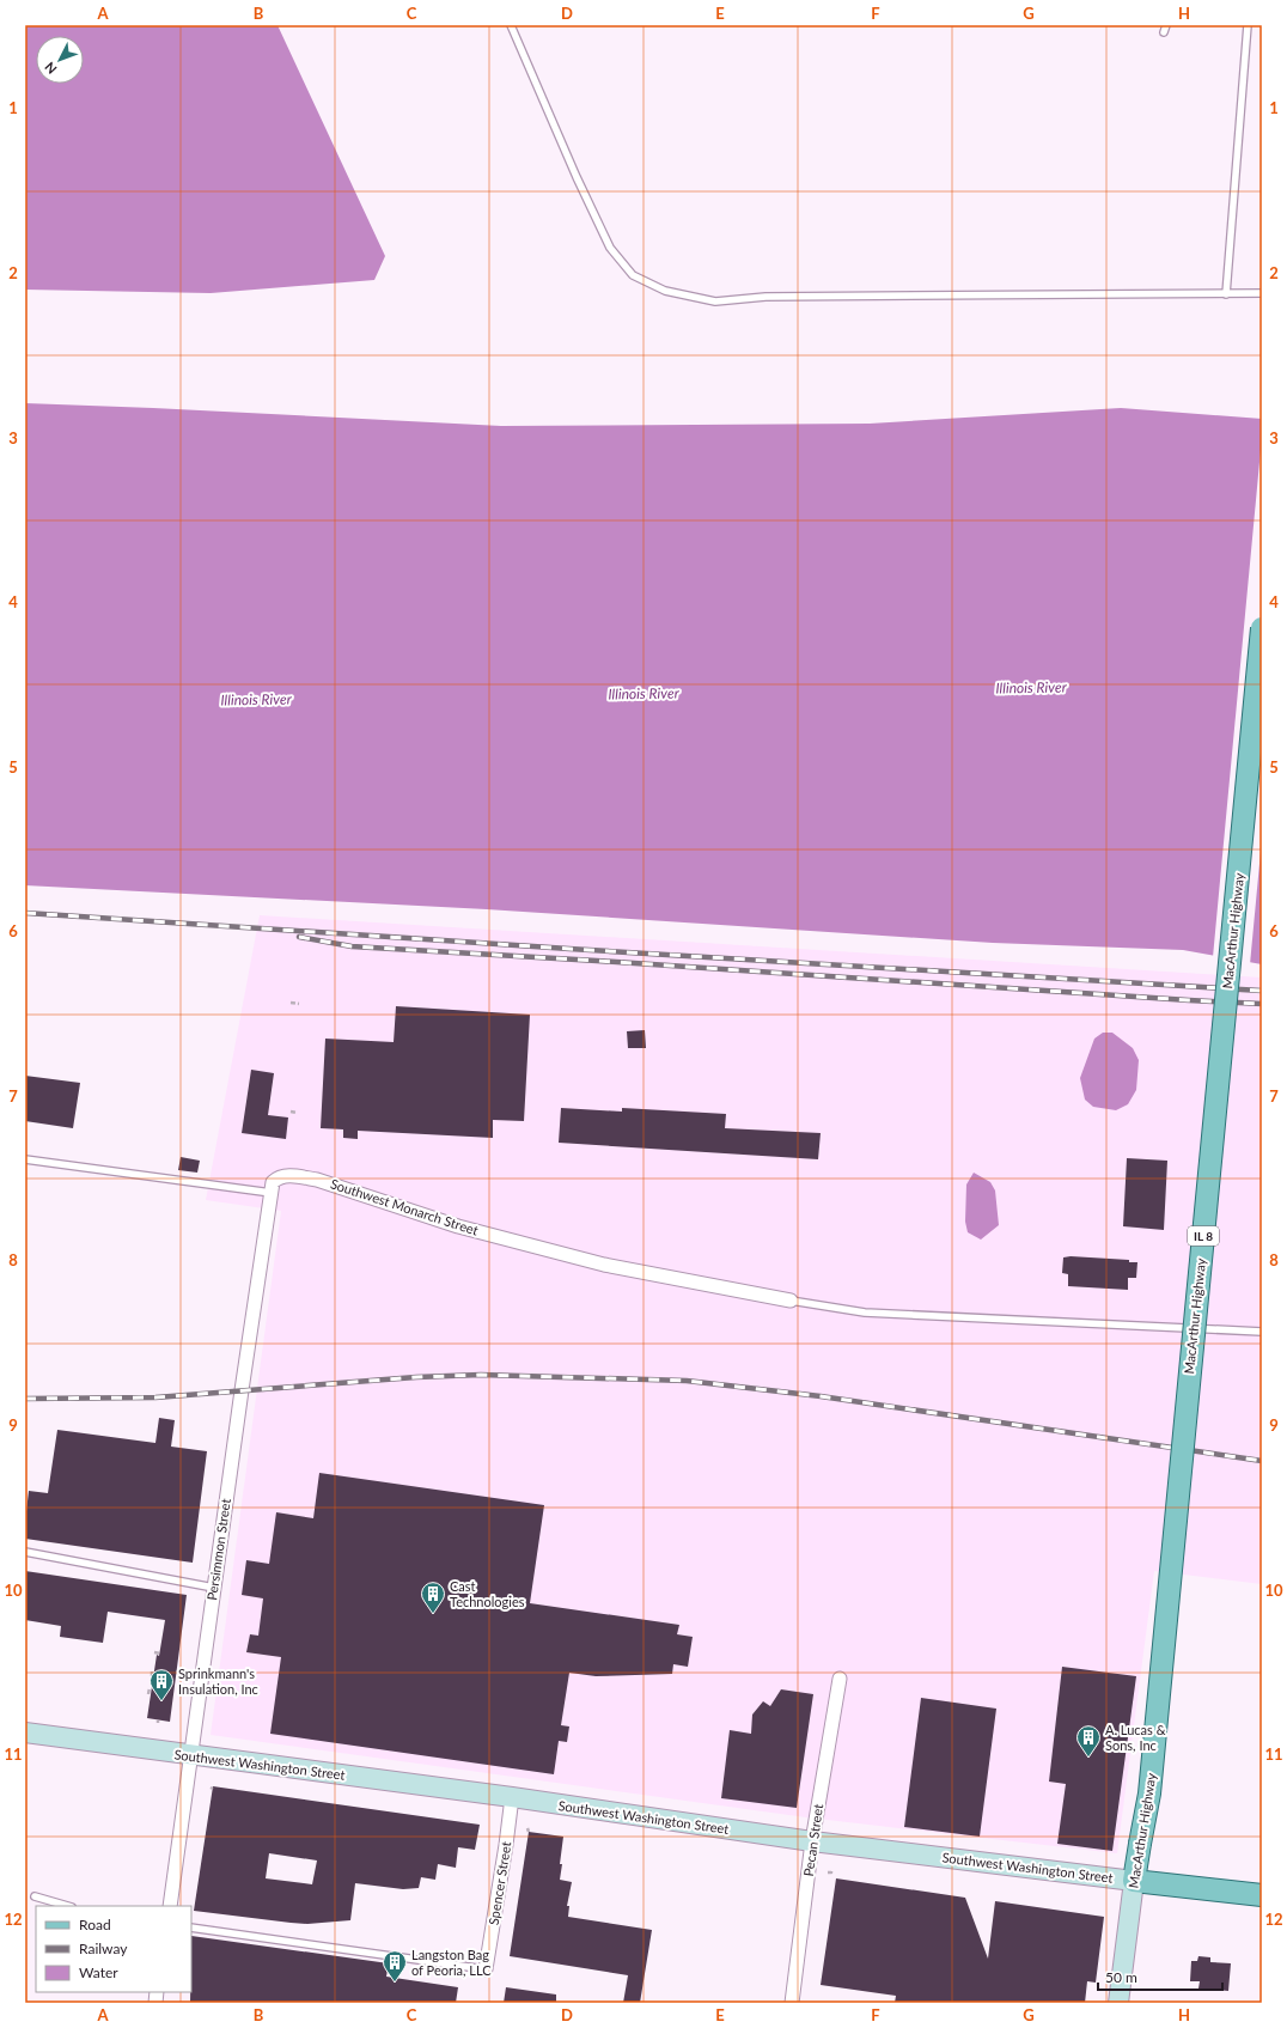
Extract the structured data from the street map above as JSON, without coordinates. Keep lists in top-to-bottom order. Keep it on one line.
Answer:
{"streets":{"main road":["MacArthur Highway","IL 8","Southwest Washington Street"],"street":["Southwest Monarch Street","Persimmon Street","Pecan Street","Spencer Street"]},"crossings":[["MacArthur Highway","Southwest Washington Street"],["Southwest Monarch Street","Persimmon Street"],["Persimmon Street","Southwest Washington Street"],["Southwest Washington Street","Pecan Street"],["Southwest Washington Street","Spencer Street"]],"water":["Illinois River"],"places":{"building":["Cast Technologies","Sprinkmann's Insulation, Inc","A. Lucas & Sons, Inc","Langston Bag of Peoria, LLC"]},"legend":["Road","Railway","Water"],"scale_bar":"50 m","north":"bottom left","grid":{"columns":["A","B","C","D","E","F","G","H"],"rows":["1","2","3","4","5","6","7","8","9","10","11","12"]}}
